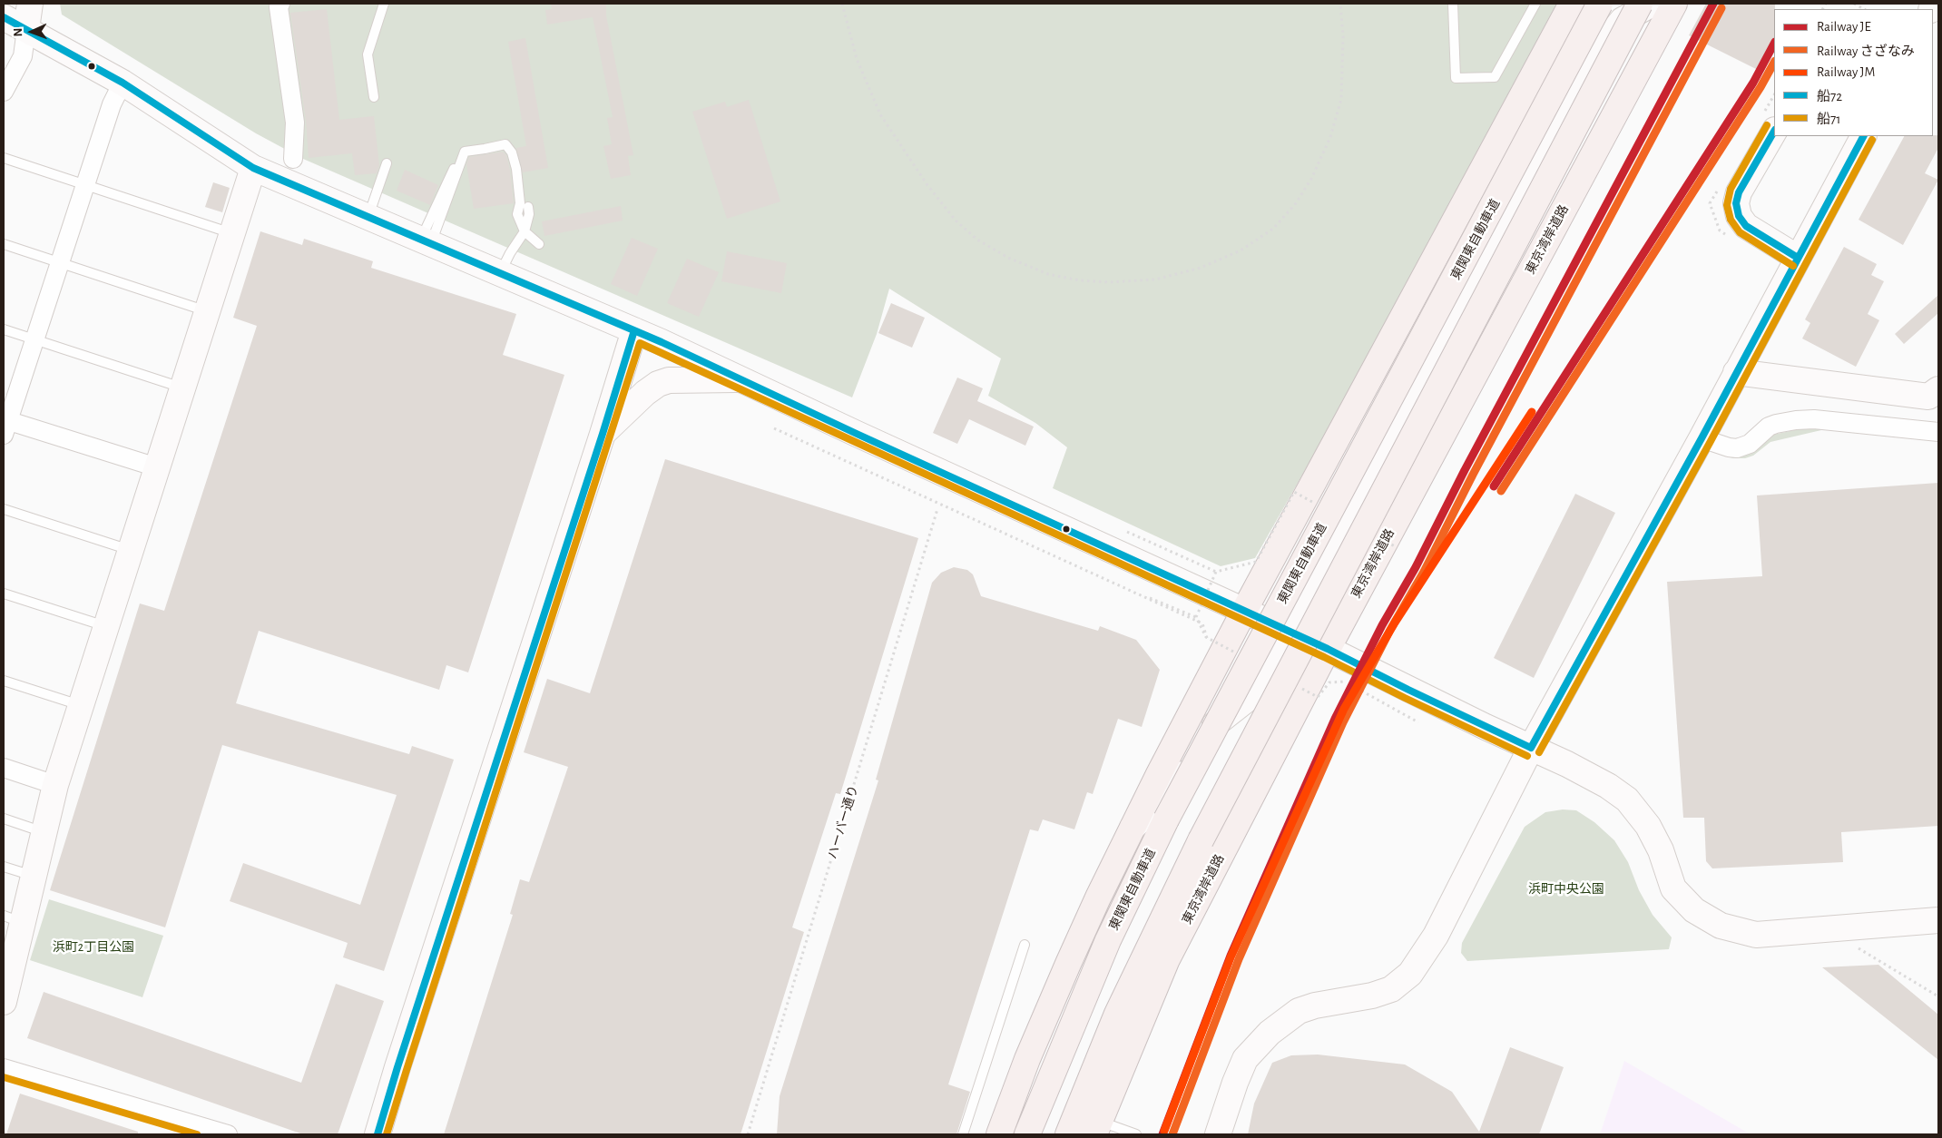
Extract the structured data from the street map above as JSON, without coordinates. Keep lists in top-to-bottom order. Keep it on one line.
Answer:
{"streets":{"highway":["東関東自動車道","東京湾岸道路"],"path":["ハーバー通り"]},"parks":["浜町中央公園","浜町2丁目公園"],"lines":["rail line JE","rail line さざなみ","transit line 船72","transit line 船71","rail line JM"],"legend":["Railway JE","Railway さざなみ","Railway JM","船72","船71"],"north":"left"}
